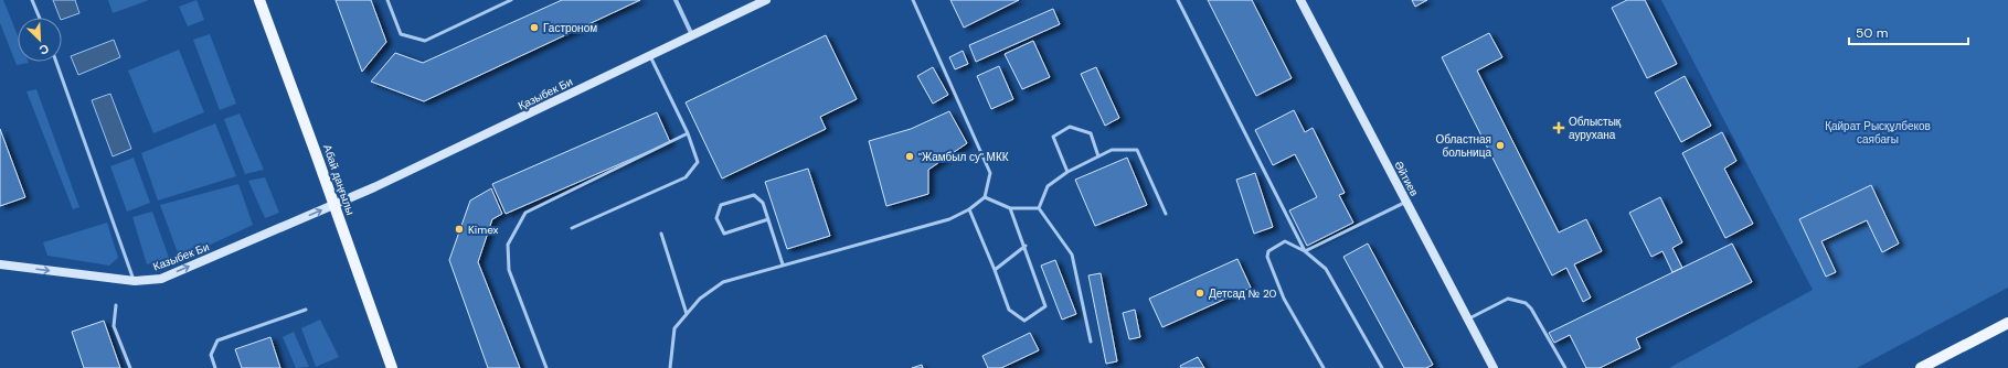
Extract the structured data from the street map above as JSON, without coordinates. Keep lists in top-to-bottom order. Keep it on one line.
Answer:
{"streets":{"main road":["Абай даңғылы"],"street":["Қазыбек Би","Әйтиев","Казыбек Би"]},"crossings":[["Қазыбек Би","Абай даңғылы"],["Қазыбек Би","Казыбек Би"],["Абай даңғылы","Казыбек Би"]],"one_way":["Казыбек Би"],"parks":["Қайрат Рысқұлбеков саябағы"],"places":{"other":["Гастроном","Областная больница","\"Жамбыл су\" МКК","Kimex","Детсад № 20"],"health":["Облыстық аурухана"]},"scale_bar":"50 m","north":"bottom right"}
